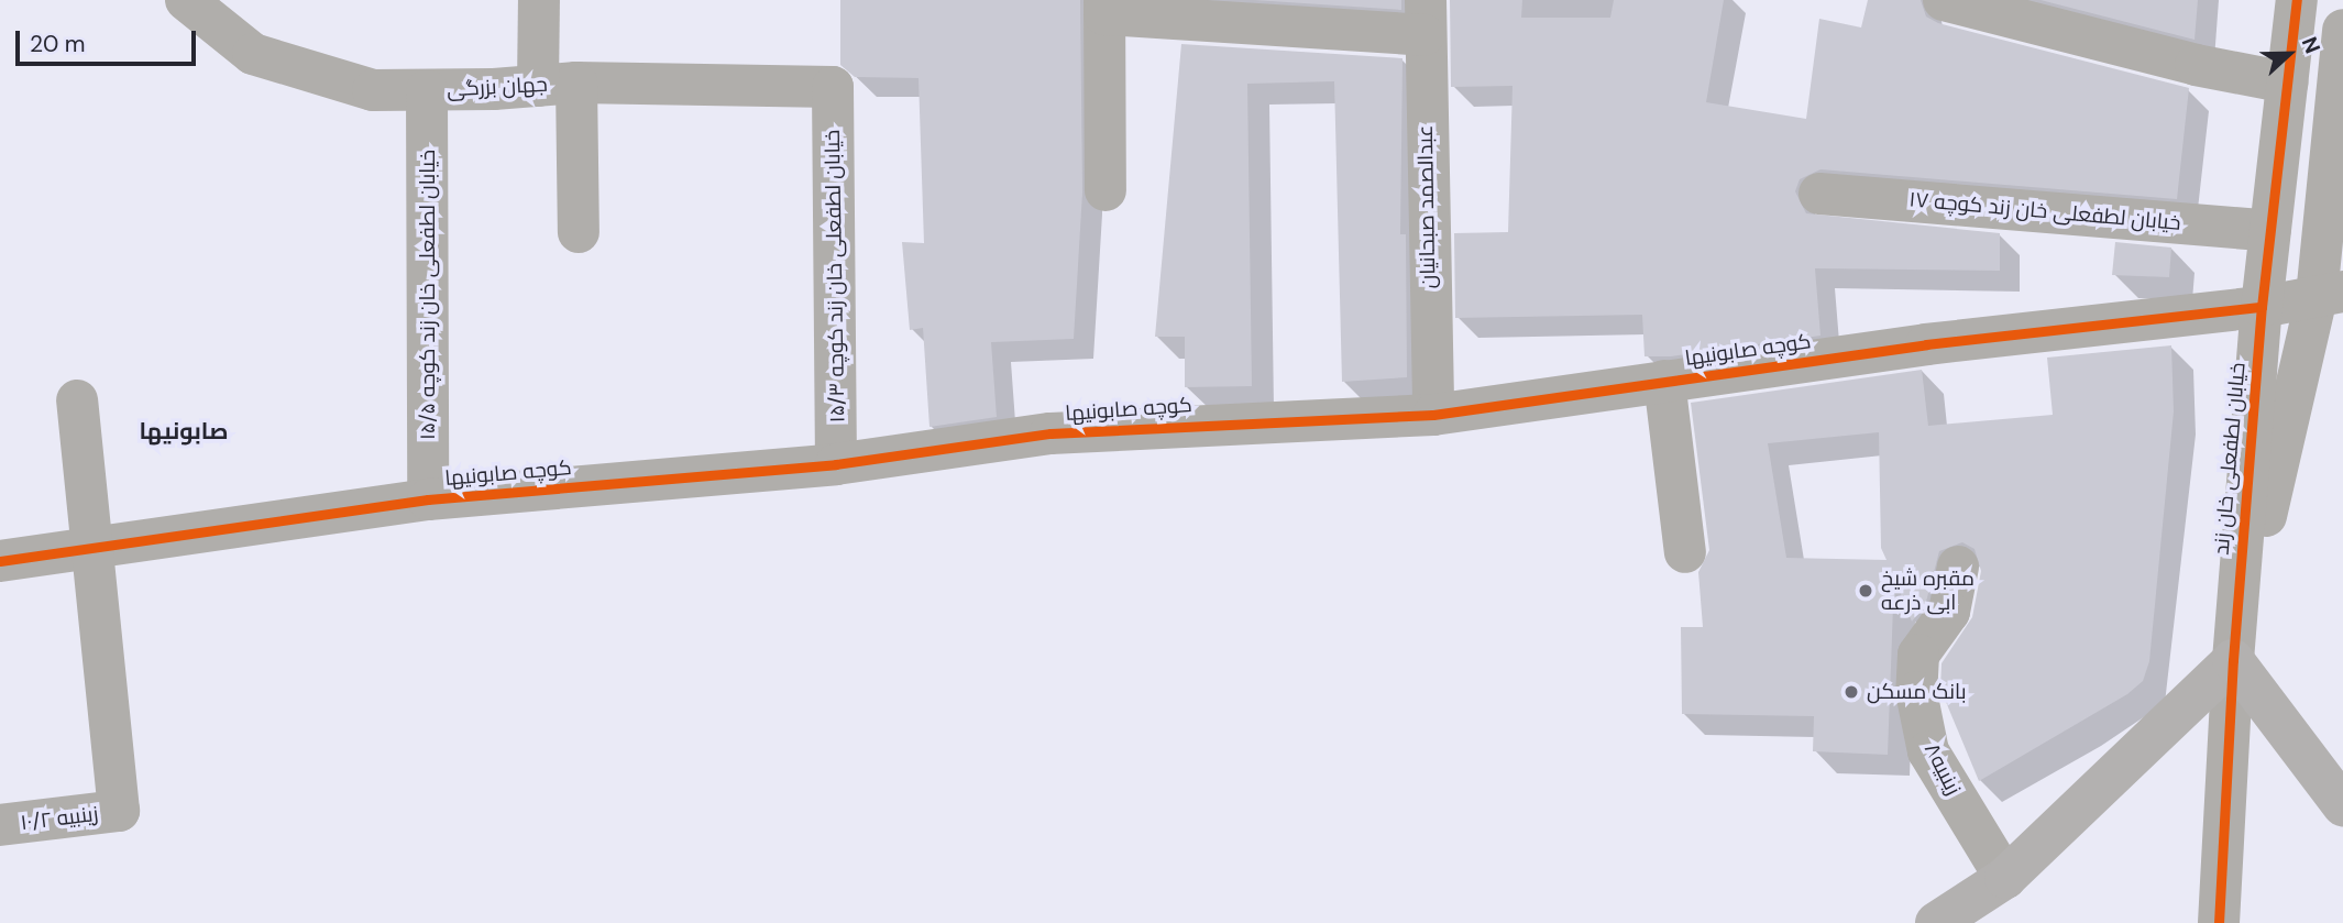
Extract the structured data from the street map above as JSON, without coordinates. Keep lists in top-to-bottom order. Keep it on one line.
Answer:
{"streets":{"street":["جهان بزرگی","عبدالصمد صبحانیان","خیابان لطفعلی خان زند کوچه ۱۷","خیابان لطفعلی خان زند کوچه ۱۵/۳","خیابان لطفعلی خان زند کوچه ۱۵/۵","کوچه صابونیها","خیابان لطفعلی خان زند","زینبیه۸","زینبیه ۱۰/۲"]},"crossings":[["جهان بزرگی","خیابان لطفعلی خان زند کوچه ۱۵/۳"],["جهان بزرگی","خیابان لطفعلی خان زند کوچه ۱۵/۵"],["عبدالصمد صبحانیان","کوچه صابونیها"],["خیابان لطفعلی خان زند کوچه ۱۷","خیابان لطفعلی خان زند"],["خیابان لطفعلی خان زند کوچه ۱۵/۳","کوچه صابونیها"],["خیابان لطفعلی خان زند کوچه ۱۵/۵","کوچه صابونیها"],["کوچه صابونیها","خیابان لطفعلی خان زند"],["کوچه صابونیها","زینبیه ۱۰/۲"]],"districts":["صابونیها"],"places":["مقبره شیخ ابی ذرعه","بانک مسکن"],"scale_bar":"20 m","north":"right"}
